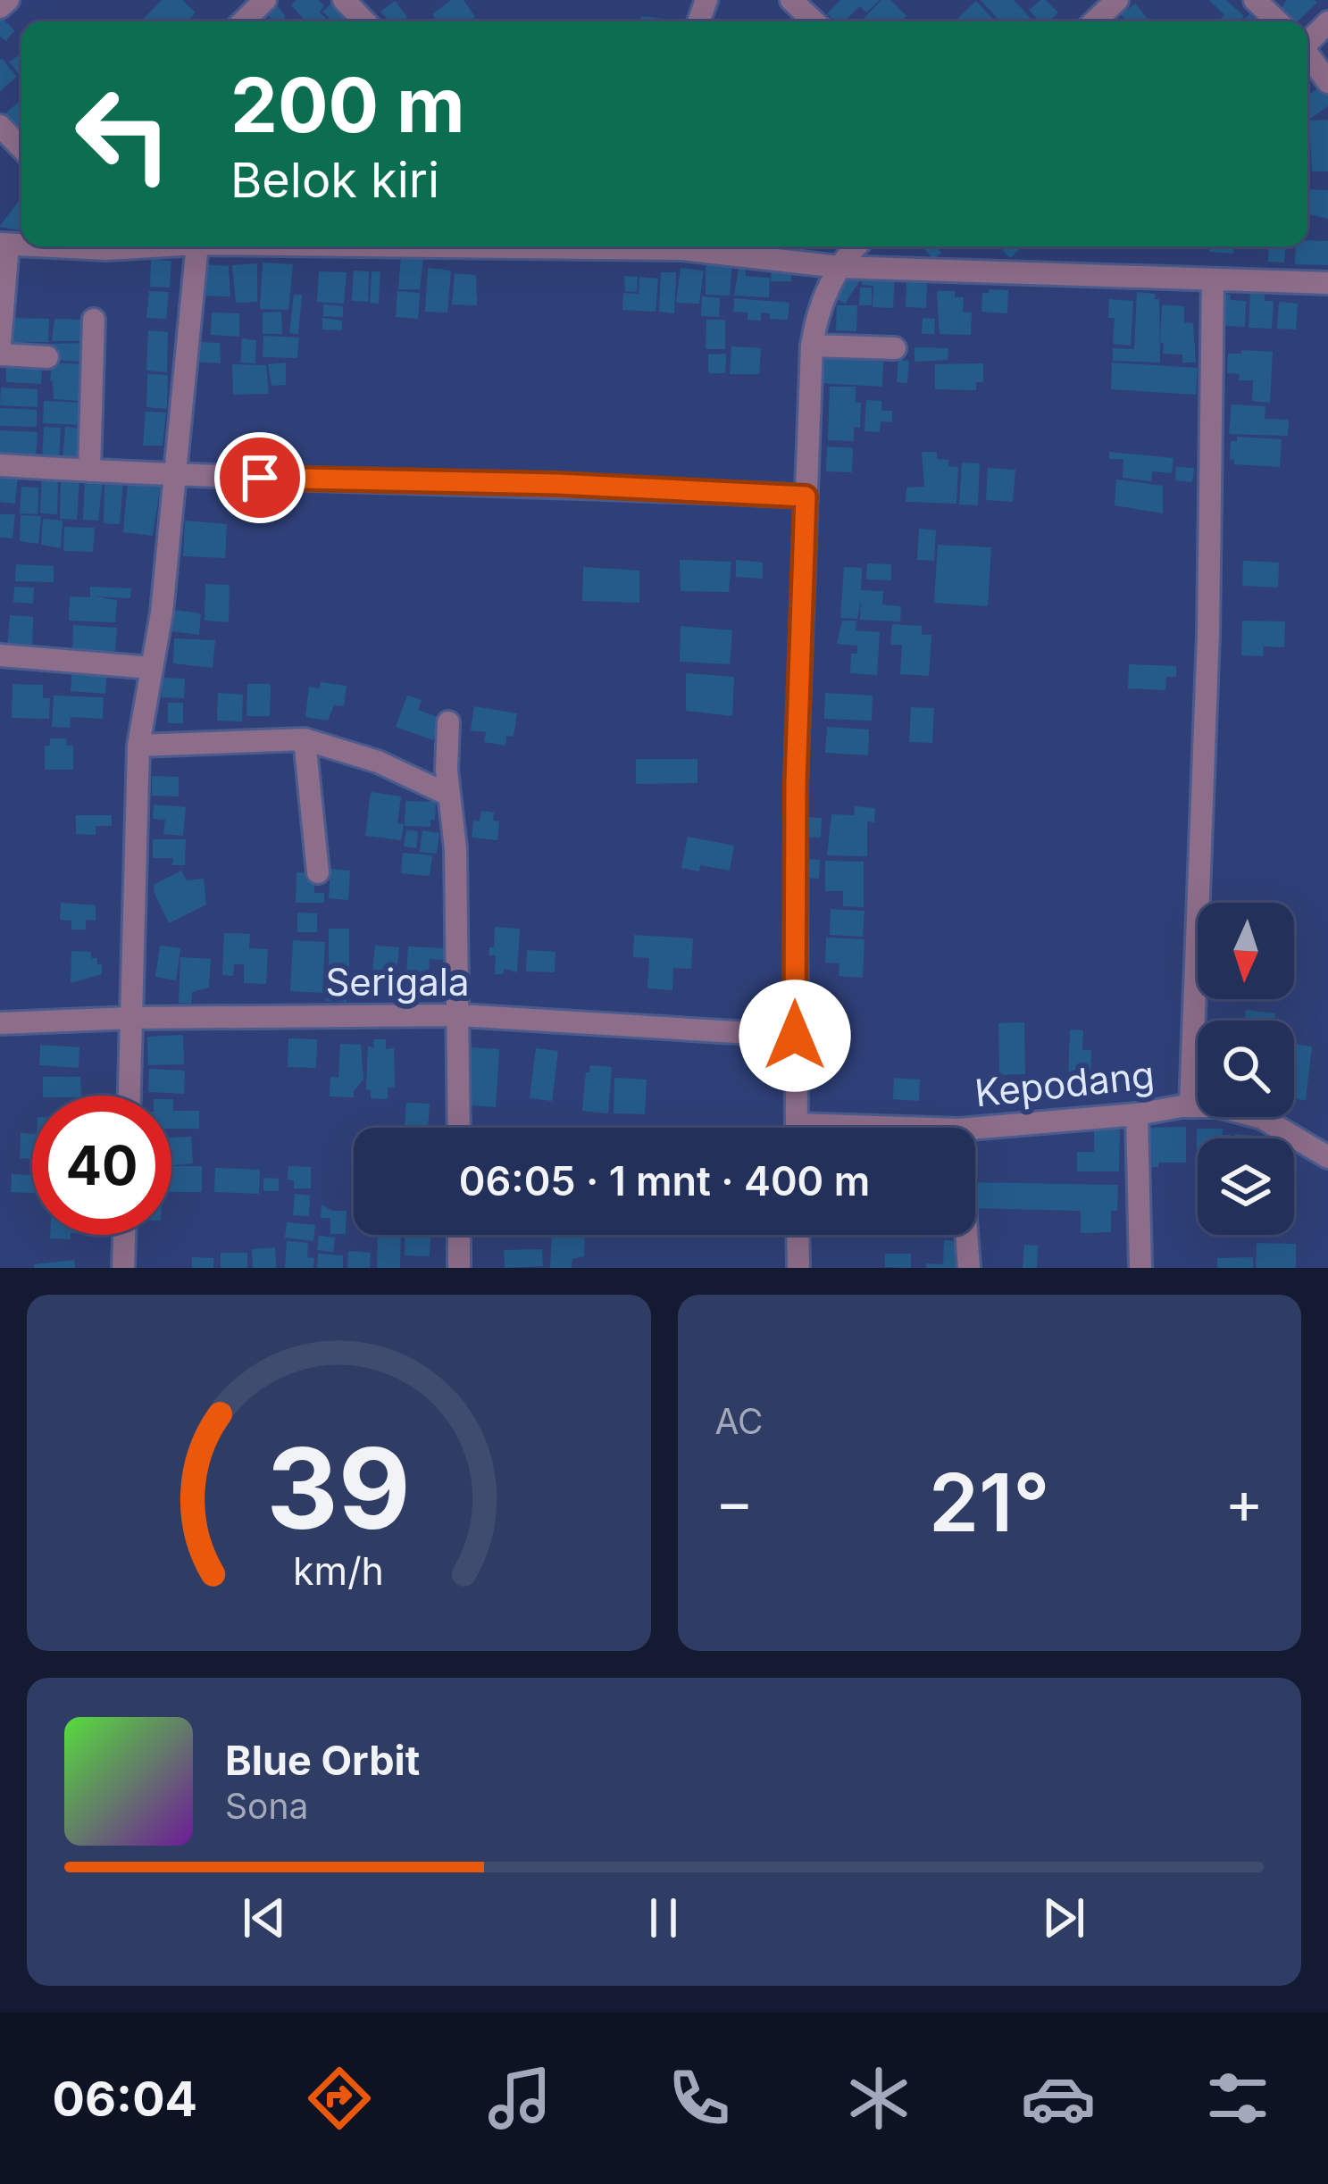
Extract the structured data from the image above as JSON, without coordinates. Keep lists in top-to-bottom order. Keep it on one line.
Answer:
{"streets":{"street":["Serigala","Kepodang"]},"north":"bottom","page":{"turn":["200 m","Belok kiri"],"limit":"40","trip":"06:05 · 1 mnt · 400 m","tile":"AC","heat":["−","21°","+"],"song":["Blue Orbit","Sona"],"tabs":"06:04","gauge":["39","km/h"]}}
